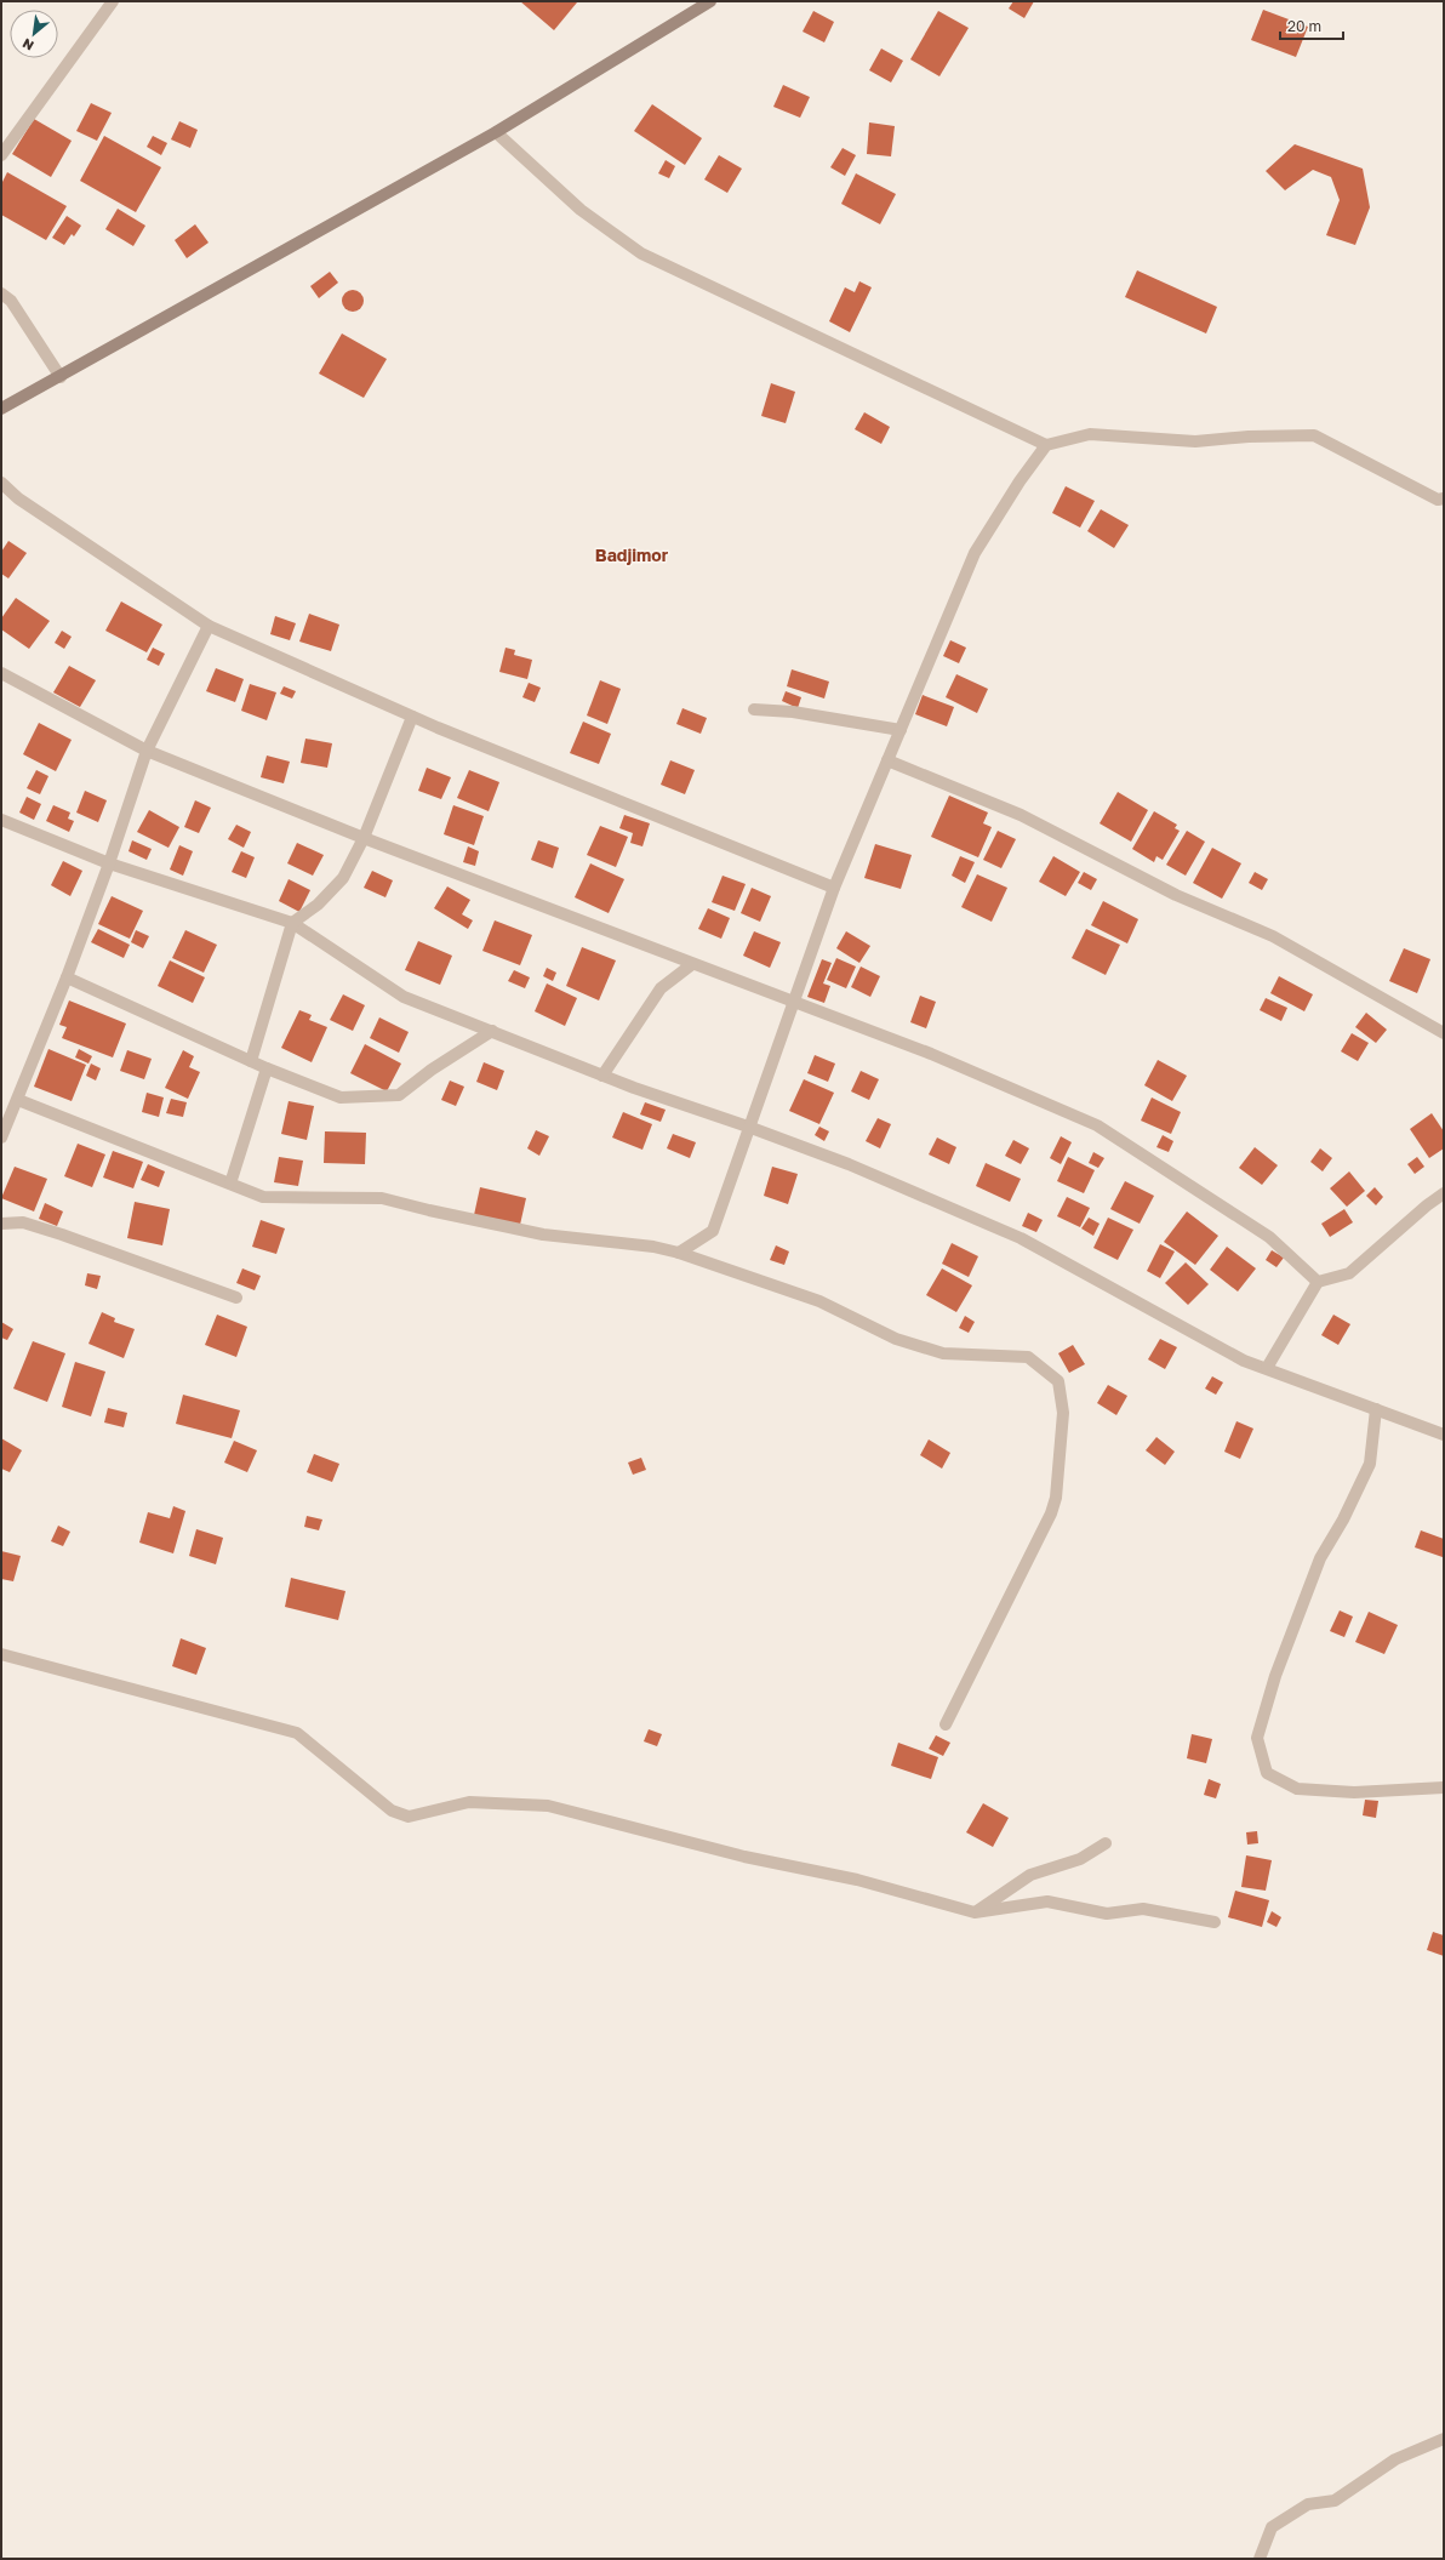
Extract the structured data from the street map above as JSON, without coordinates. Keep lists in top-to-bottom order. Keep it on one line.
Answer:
{"districts":["Badjimor"],"scale_bar":"20 m","north":"bottom left"}
